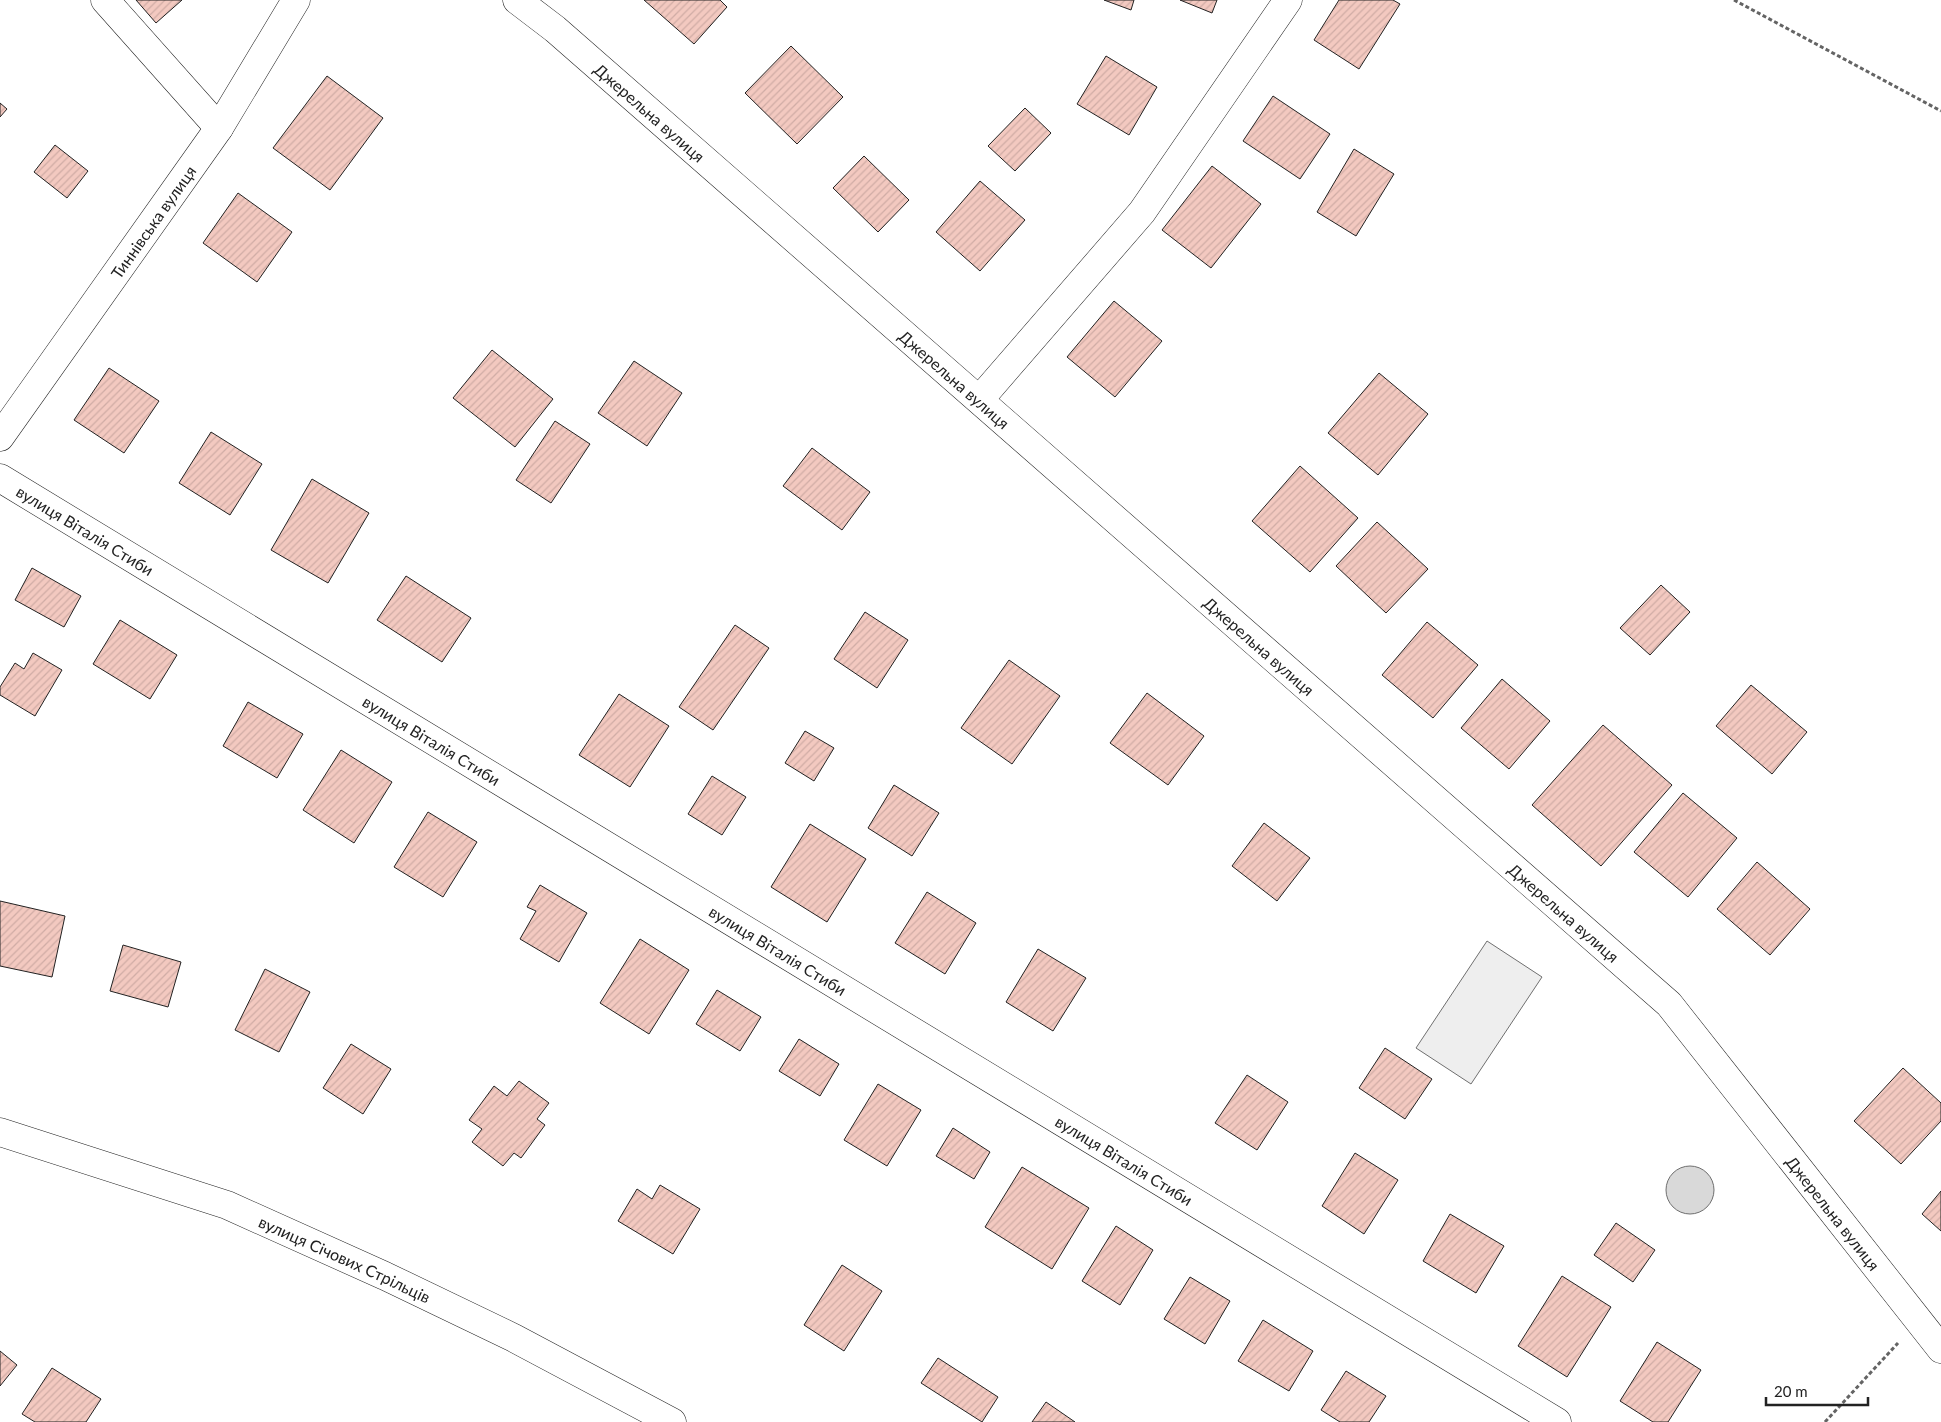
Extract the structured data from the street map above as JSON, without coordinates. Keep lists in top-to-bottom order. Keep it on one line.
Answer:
{"streets":{"street":["Джерельна вулиця","Тиннівська вулиця","вулиця Віталія Стиби","вулиця Січових Стрільців"]},"scale_bar":"20 m"}
